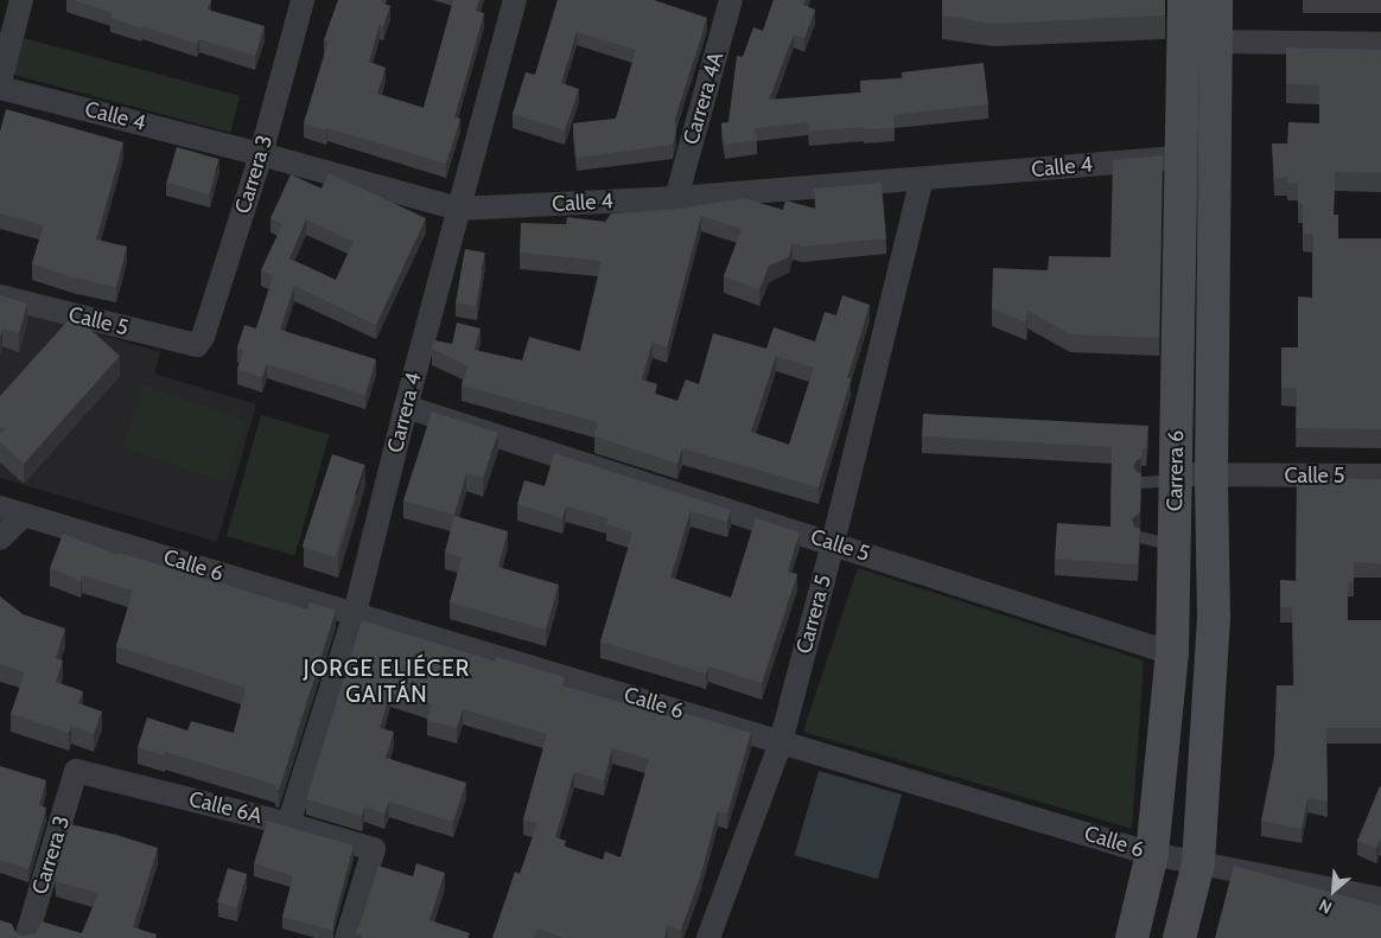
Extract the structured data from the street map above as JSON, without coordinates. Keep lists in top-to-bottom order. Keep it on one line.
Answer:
{"streets":{"main road":["Carrera 6"],"street":["Carrera 4A","Calle 4","Carrera 3","Calle 5","Carrera 4","Calle 6","Carrera 5","Calle 6A"]},"crossings":[["Carrera 4A","Calle 4"],["Calle 4","Carrera 3"],["Calle 4","Carrera 4"],["Calle 4","Carrera 6"],["Calle 4","Carrera 5"],["Carrera 3","Calle 5"],["Carrera 3","Calle 6A"],["Calle 5","Carrera 4"],["Calle 5","Carrera 6"],["Calle 5","Carrera 5"],["Carrera 4","Calle 6"],["Carrera 4","Calle 6A"],["Carrera 6","Calle 6"],["Calle 6","Carrera 5"]],"districts":["JORGE ELIÉCER GAITÁN"],"north":"bottom left"}
